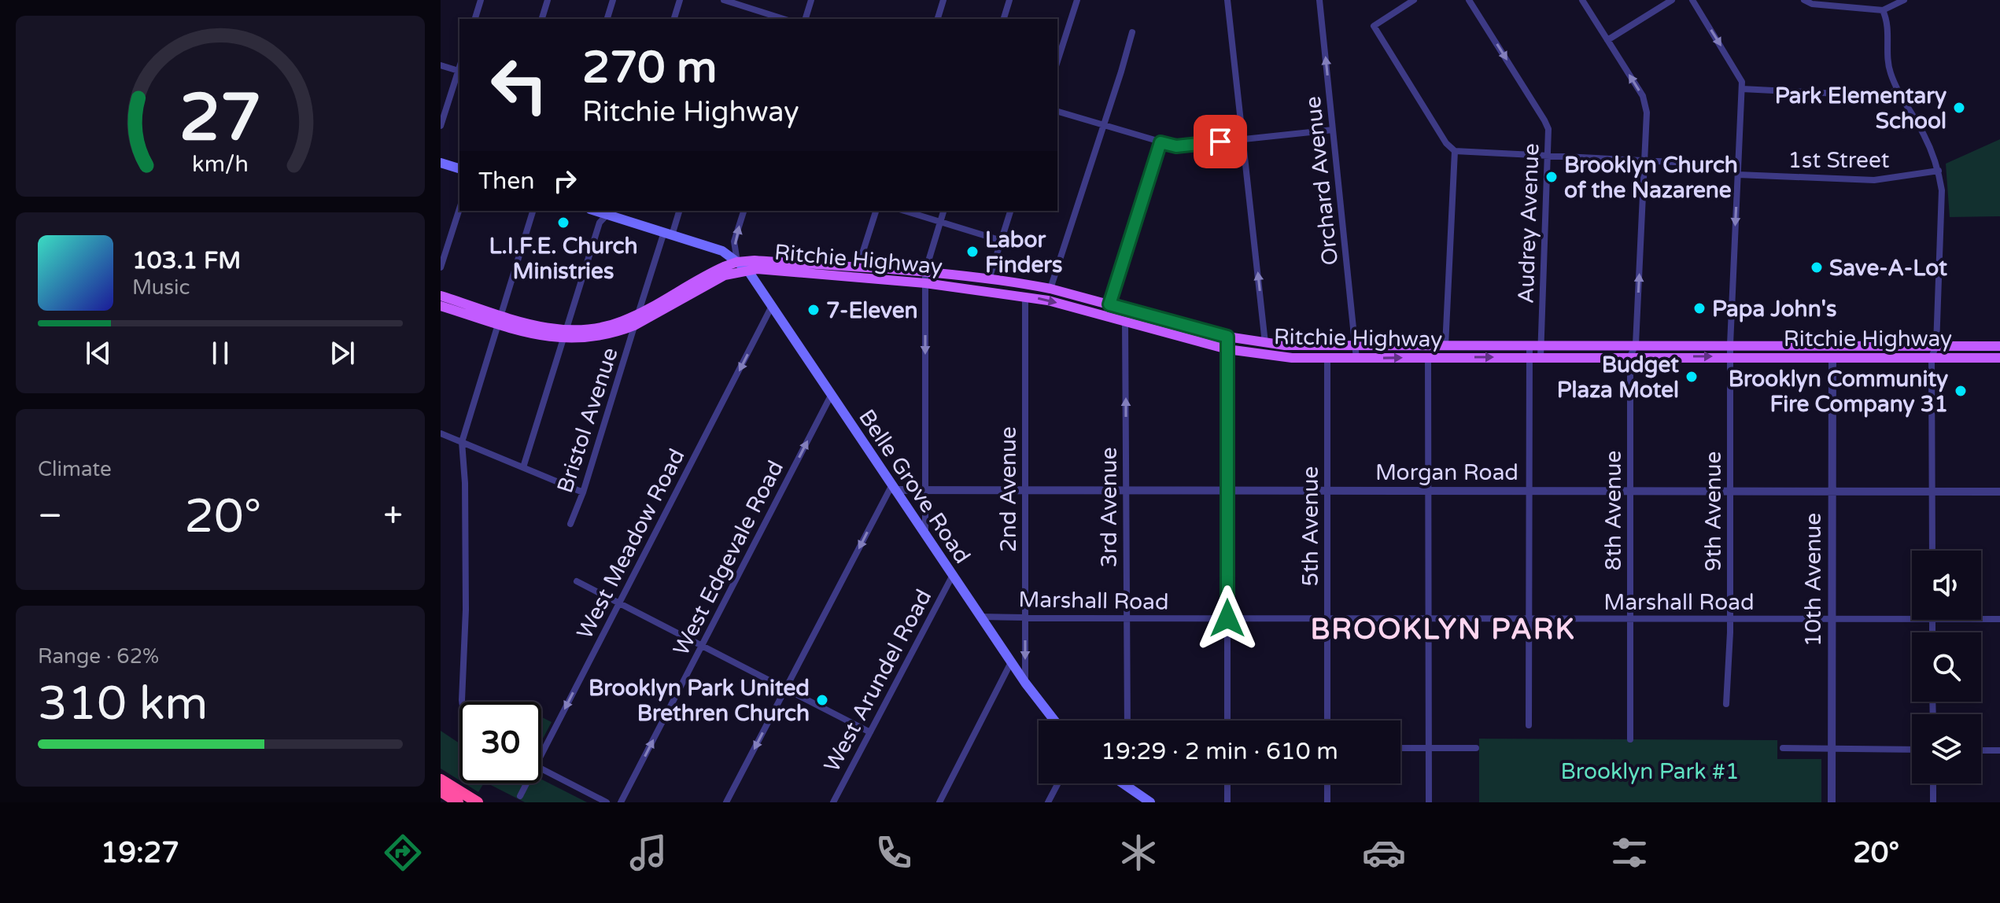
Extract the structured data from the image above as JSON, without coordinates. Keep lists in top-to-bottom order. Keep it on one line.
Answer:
{"streets":{"main road":["Ritchie Highway","Belle Grove Road"],"street":["1st Street","Orchard Avenue","Audrey Avenue","Bristol Avenue","Morgan Road","2nd Avenue","3rd Avenue","8th Avenue","9th Avenue","5th Avenue","West Meadow Road","West Edgevale Road","10th Avenue","Marshall Road","West Arundel Road"]},"crossings":[["1st Street","9th Avenue"],["Orchard Avenue","Ritchie Highway"],["Audrey Avenue","Ritchie Highway"],["Ritchie Highway","Bristol Avenue"],["Ritchie Highway","Belle Grove Road"],["Ritchie Highway","2nd Avenue"],["Ritchie Highway","3rd Avenue"],["Ritchie Highway","8th Avenue"],["Ritchie Highway","9th Avenue"],["Ritchie Highway","5th Avenue"],["Ritchie Highway","10th Avenue"],["Bristol Avenue","Belle Grove Road"],["Morgan Road","Belle Grove Road"],["Morgan Road","2nd Avenue"],["Morgan Road","3rd Avenue"],["Morgan Road","8th Avenue"],["Morgan Road","9th Avenue"],["Morgan Road","5th Avenue"],["Morgan Road","10th Avenue"],["Belle Grove Road","2nd Avenue"],["Belle Grove Road","West Meadow Road"],["Belle Grove Road","West Edgevale Road"],["Belle Grove Road","Marshall Road"],["Belle Grove Road","West Arundel Road"],["2nd Avenue","Marshall Road"],["3rd Avenue","Marshall Road"],["8th Avenue","Marshall Road"],["9th Avenue","Marshall Road"],["5th Avenue","Marshall Road"],["10th Avenue","Marshall Road"]],"one_way":["Orchard Avenue","Audrey Avenue","3rd Avenue","West Meadow Road","West Edgevale Road"],"districts":["BROOKLYN PARK"],"parks":["Brooklyn Park #1"],"places":["Park Elementary School","Brooklyn Church of the Nazarene","L.I.F.E. Church Ministries","Labor Finders","Save-A-Lot","Papa John's","7-Eleven","Budget Plaza Motel","Brooklyn Community Fire Company 31","Brooklyn Park United Brethren Church"],"page":{"turn":["270 m","Ritchie Highway"],"then":"Then","song":["103.1 FM","Music"],"tile":["Climate",["Range · 62%","310 km"]],"heat":["−","20°","+"],"limit":"30","trip":"19:29 · 2 min · 610 m","tabs":["19:27","20°"],"gauge":["27","km/h"]}}
